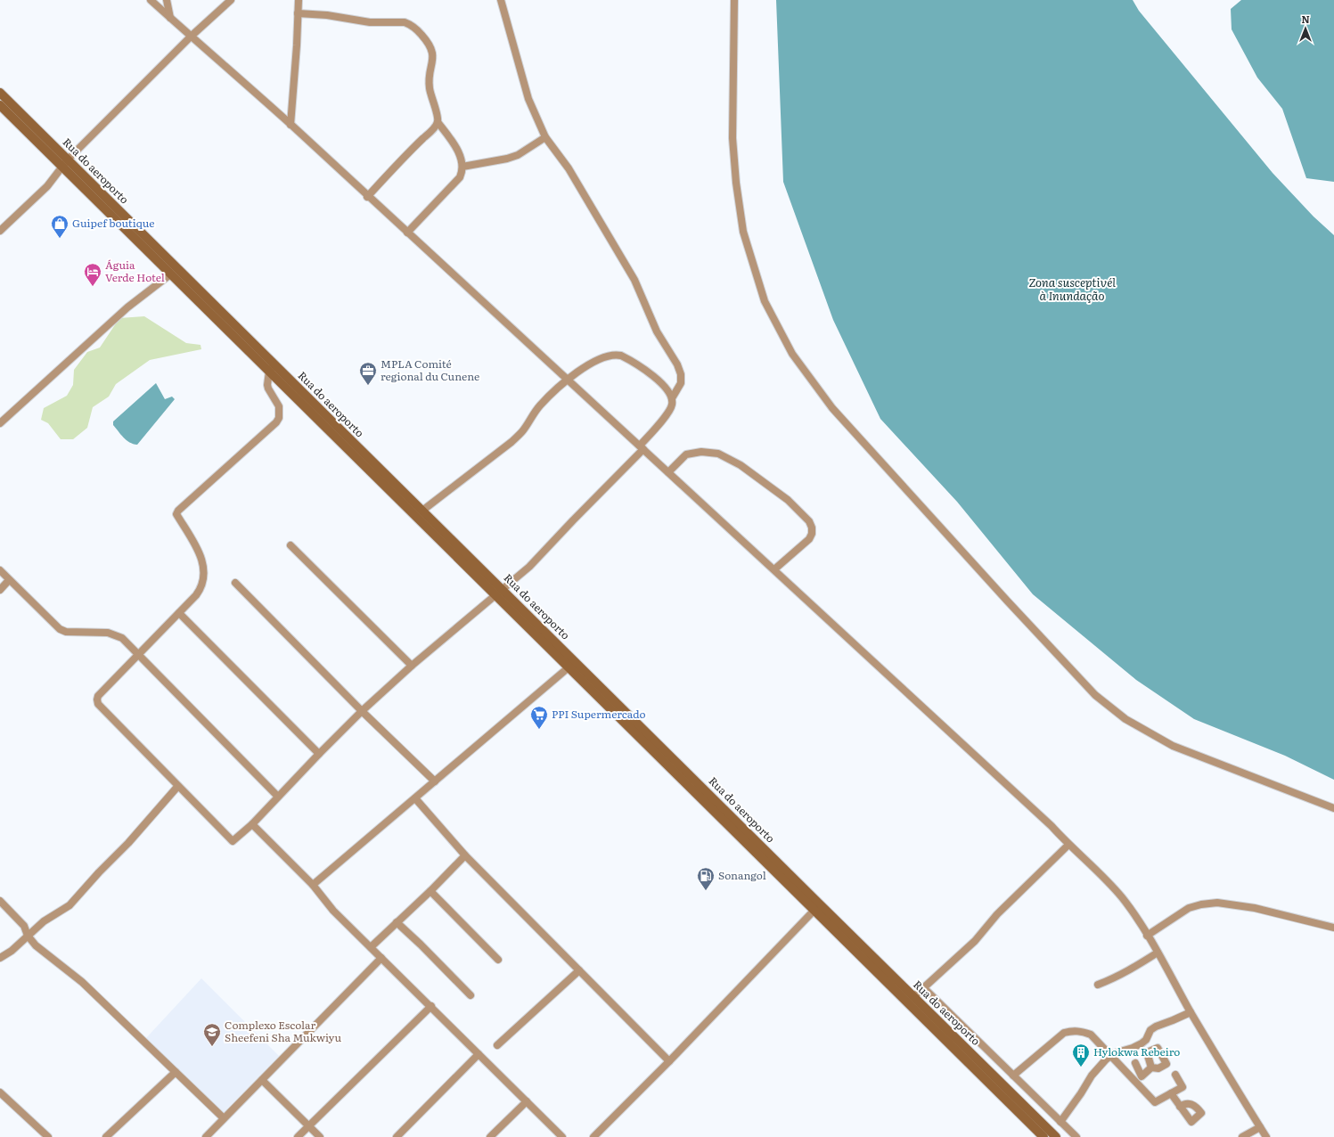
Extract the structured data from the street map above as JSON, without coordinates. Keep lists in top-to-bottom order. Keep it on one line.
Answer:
{"streets":{"main road":["Rua do aeroporto"]},"water":["Zona susceptivél à Inundação"],"places":{"shop":["Guipef boutique"],"hotel":["Águia Verde Hotel"],"office":["MPLA Comité regional du Cunene"],"supermarket":["PPI Supermercado"],"fuel station":["Sonangol"],"school or university":["Complexo Escolar Sheefeni Sha Mukwiyu"],"building":["Hylokwa Rebeiro"]},"north":"top"}
